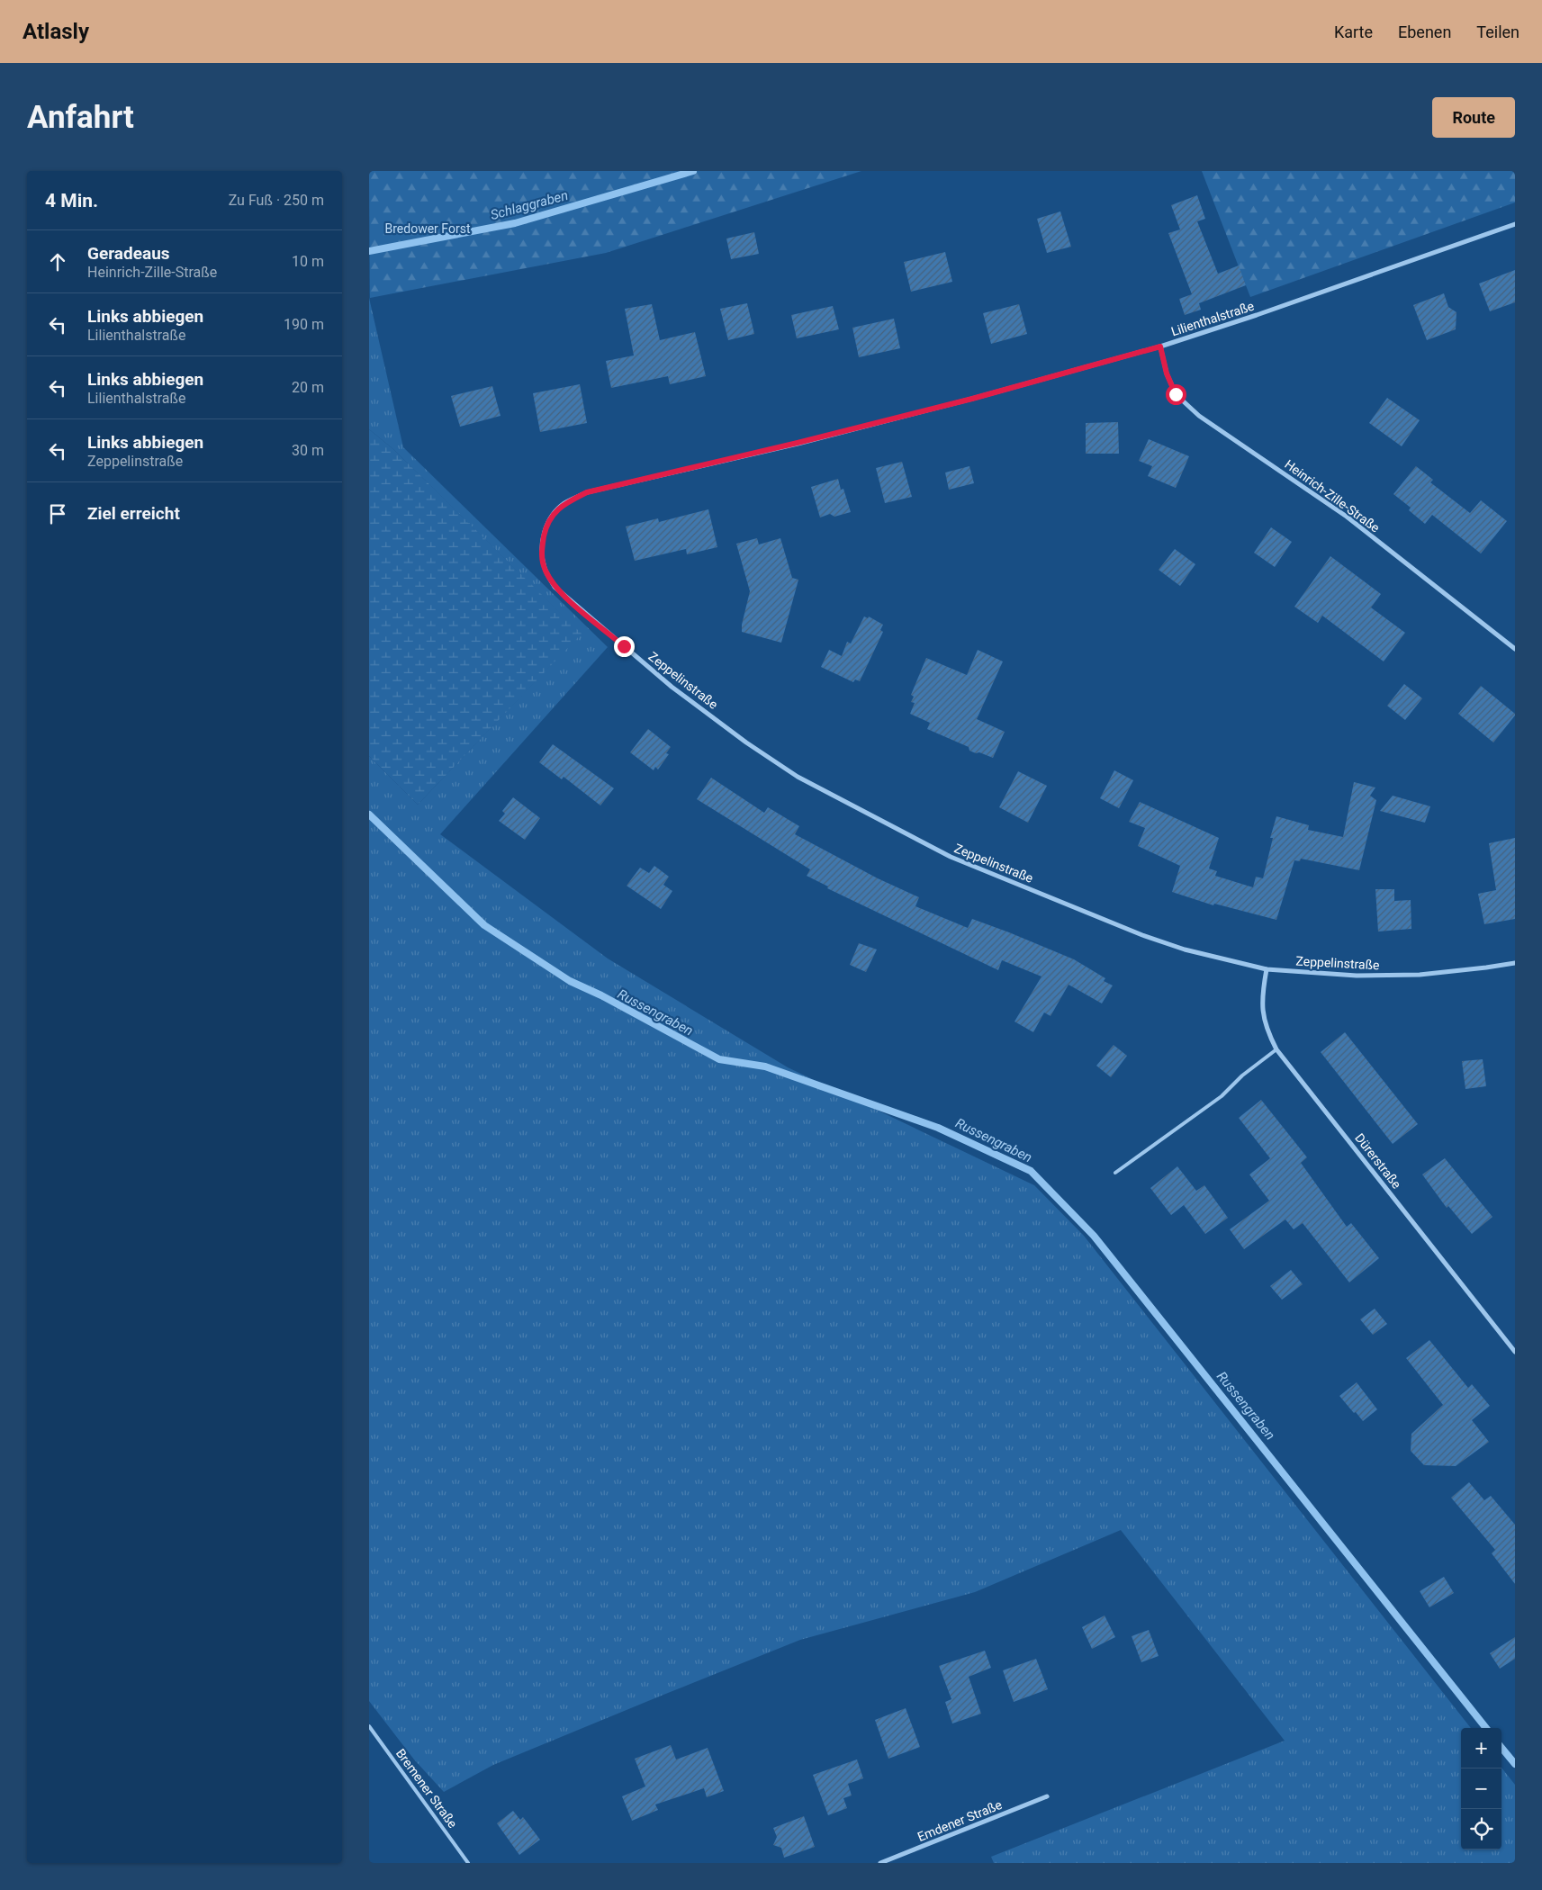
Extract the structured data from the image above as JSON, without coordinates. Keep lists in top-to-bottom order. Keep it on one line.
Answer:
{"streets":{"street":["Lilienthalstraße","Heinrich-Zille-Straße","Zeppelinstraße","Dürerstraße","Emdener Straße"],"lane":["Bremener Straße"]},"crossings":[["Lilienthalstraße","Heinrich-Zille-Straße"],["Lilienthalstraße","Zeppelinstraße"],["Zeppelinstraße","Dürerstraße"]],"water":["Schlaggraben","Russengraben"],"parks":["Bredower Forst"],"page":{"header":"Atlasly","nav":["Karte","Ebenen","Teilen"],"buttons":"Route","title":"Anfahrt","heading":["4 Min.","Zu Fuß · 250 m"],"list":[["Geradeaus","Heinrich-Zille-Straße","10 m"],["Links abbiegen","Lilienthalstraße","190 m"],["Links abbiegen","Lilienthalstraße","20 m"],["Links abbiegen","Zeppelinstraße","30 m"],"Ziel erreicht"],"map_buttons":["+","−"]}}
